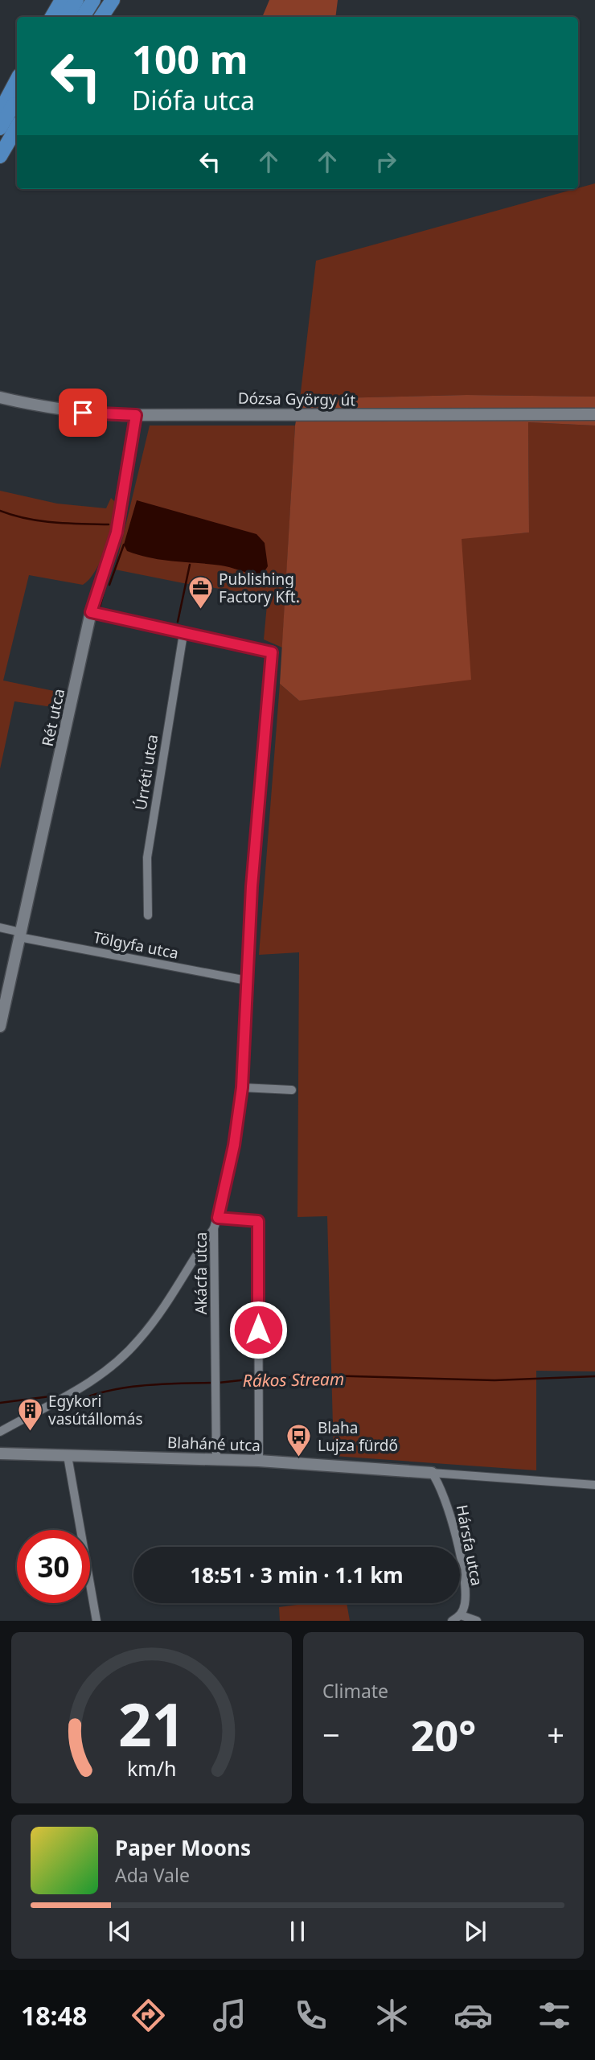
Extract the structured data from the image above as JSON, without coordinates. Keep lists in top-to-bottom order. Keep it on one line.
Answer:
{"streets":{"street":["Dózsa György út","Rét utca","Úrréti utca","Tölgyfa utca","Akácfa utca","Blaháné utca","Hársfa utca"]},"crossings":[["Dózsa György út","Rét utca"],["Rét utca","Tölgyfa utca"],["Úrréti utca","Akácfa utca"],["Tölgyfa utca","Akácfa utca"],["Akácfa utca","Blaháné utca"],["Blaháné utca","Hársfa utca"]],"water":["Rákos Stream"],"places":{"office":["Publishing Factory Kft."],"building":["Egykori vasútállomás"],"bus stop":["Blaha Lujza fürdő"]},"page":{"turn":["100 m","Diófa utca"],"limit":"30","trip":"18:51 · 3 min · 1.1 km","tile":"Climate","heat":["−","20°","+"],"song":["Paper Moons","Ada Vale"],"tabs":"18:48","gauge":["21","km/h"]}}
